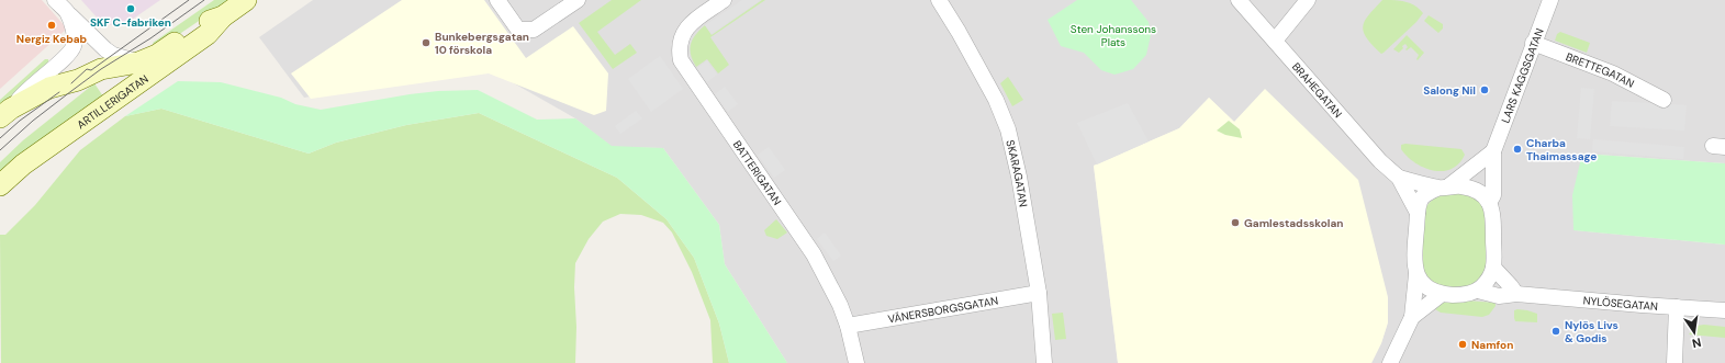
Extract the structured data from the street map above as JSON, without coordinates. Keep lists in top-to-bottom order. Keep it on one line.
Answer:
{"streets":{"main road":["ARTILLERIGATAN"],"street":["BRETTEGATAN","LARS KAGGSGATAN","BRAHEGATAN","BATTERIGATAN","SKARAGATAN","NYLÖSEGATAN","VÄNERSBORGSGATAN"]},"crossings":[["BRETTEGATAN","LARS KAGGSGATAN"],["LARS KAGGSGATAN","BRAHEGATAN"],["LARS KAGGSGATAN","NYLÖSEGATAN"],["BRAHEGATAN","NYLÖSEGATAN"],["BATTERIGATAN","VÄNERSBORGSGATAN"],["SKARAGATAN","VÄNERSBORGSGATAN"]],"parks":["Sten Johanssons Plats"],"places":["SKF C-fabriken","Nergiz Kebab","Bunkebergsgatan 10 förskola","Salong Nil","Charba Thaimassage","Gamlestadsskolan","Nylös Livs & Godis","Namfon"],"north":"bottom"}
